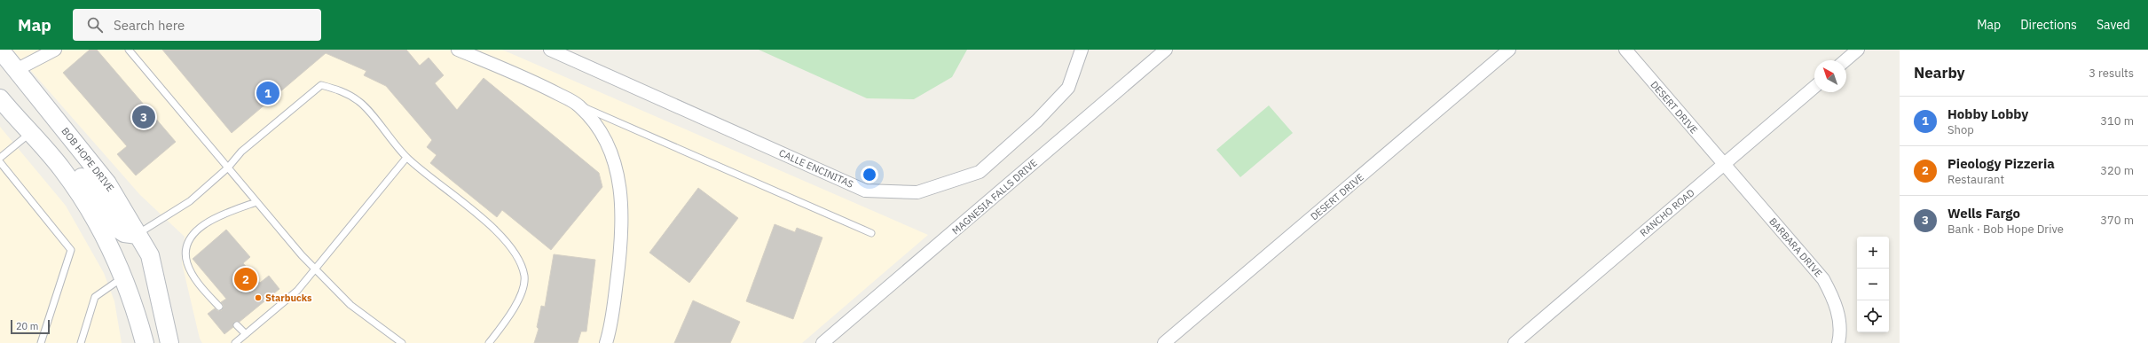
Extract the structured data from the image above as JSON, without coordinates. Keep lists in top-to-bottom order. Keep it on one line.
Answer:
{"streets":{"main road":["BOB HOPE DRIVE"],"street":["DESERT DRIVE","CALLE ENCINITAS","MAGNESIA FALLS DRIVE","RANCHO ROAD","BARBARA DRIVE"]},"crossings":[["DESERT DRIVE","RANCHO ROAD"],["DESERT DRIVE","BARBARA DRIVE"],["RANCHO ROAD","BARBARA DRIVE"]],"places":["Starbucks"],"scale_bar":"20 m","north":"top left","page":{"header":"Map","search":"Search here","nav":["Map","Directions","Saved"],"heading":["Nearby","3 results"],"pins":["1","3","2"],"list":[{"mark":"1","name":"Hobby Lobby","note":"Shop","value":"310 m"},{"mark":"2","name":"Pieology Pizzeria","note":"Restaurant","value":"320 m"},{"mark":"3","name":"Wells Fargo","note":"Bank · Bob Hope Drive","value":"370 m"}],"map_buttons":["+","−"],"scale":"20 m"}}
